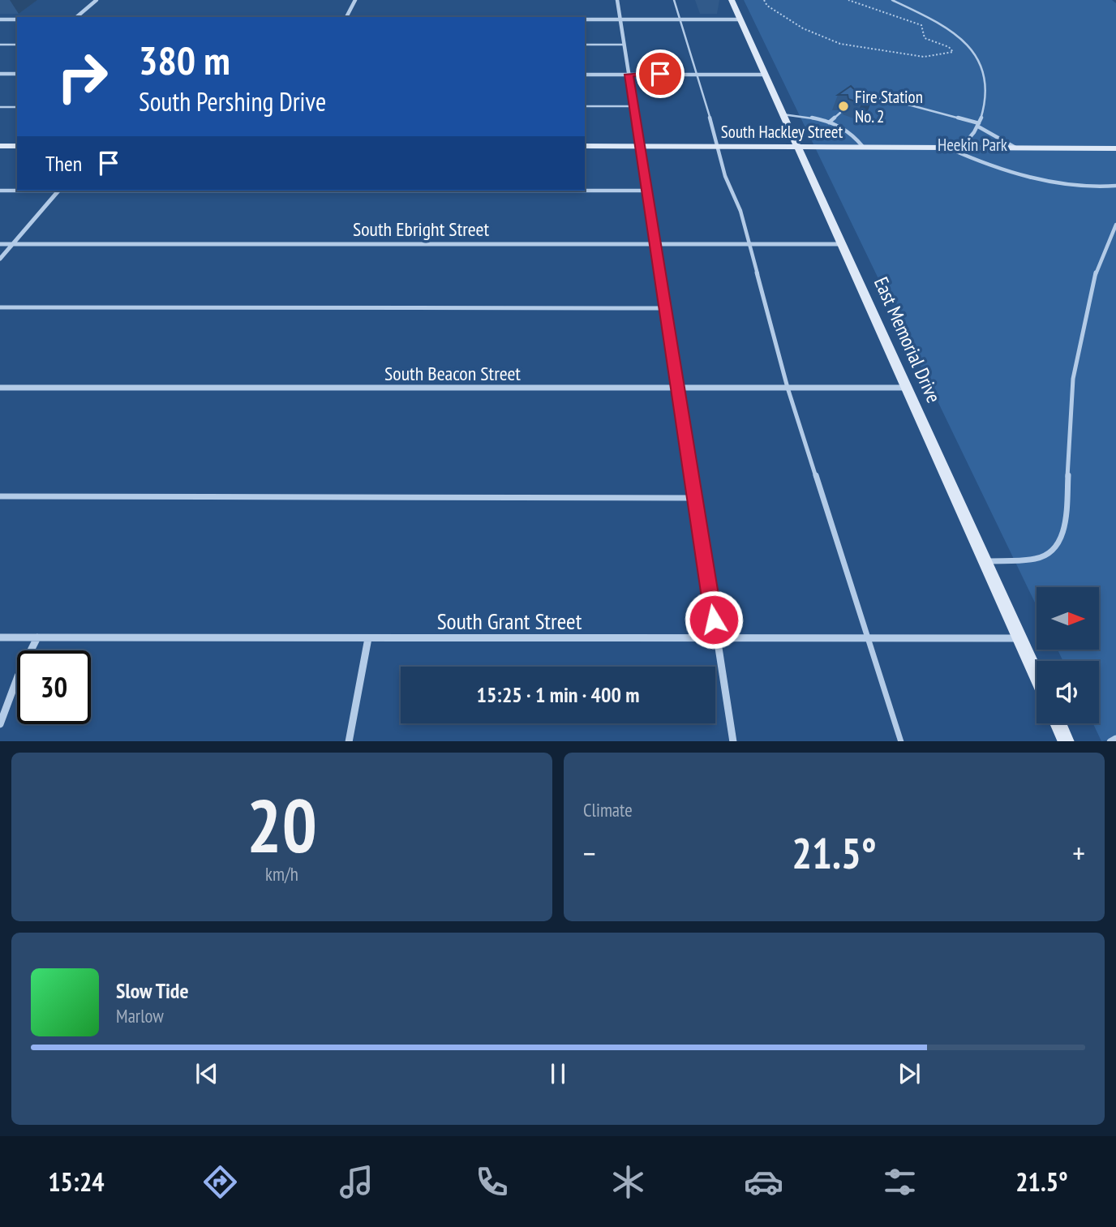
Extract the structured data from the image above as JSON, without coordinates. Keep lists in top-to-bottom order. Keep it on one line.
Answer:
{"streets":{"main road":["South Hackley Street","East Memorial Drive"],"street":["South Ebright Street","South Beacon Street","South Grant Street"]},"crossings":[["South Hackley Street","East Memorial Drive"],["South Ebright Street","East Memorial Drive"],["East Memorial Drive","South Beacon Street"],["East Memorial Drive","South Grant Street"]],"parks":["Heekin Park"],"places":["Fire Station No. 2"],"north":"right","page":{"turn":["380 m","South Pershing Drive"],"then":"Then","limit":"30","trip":"15:25 · 1 min · 400 m","tile":[["20","km/h"],"Climate"],"heat":["−","21.5°","+"],"song":["Slow Tide","Marlow"],"tabs":["15:24","21.5°"]}}
